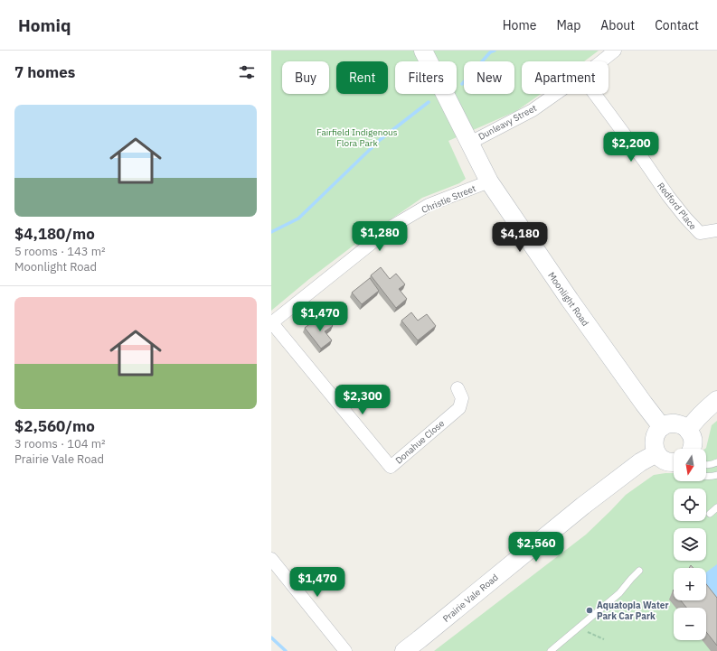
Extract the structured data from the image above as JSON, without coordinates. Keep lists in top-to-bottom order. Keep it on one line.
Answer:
{"streets":{"street":["Dunleavy Street","Christie Street","Redford Place","Moonlight Road","Donahue Close","Prairie Vale Road"]},"crossings":[["Dunleavy Street","Moonlight Road"],["Christie Street","Moonlight Road"],["Christie Street","Donahue Close"]],"parks":["Fairfield Indigenous Flora Park"],"places":["Aquatopia Water Park Car Park"],"north":"bottom","page":{"header":"Homiq","nav":["Home","Map","About","Contact"],"heading":"7 homes","chip":["Buy","Rent","Filters","New","Apartment"],"list":[{"name":"$4,180/mo","note":"5 rooms · 143 m² · Moonlight Road"},{"name":"$2,560/mo","note":"3 rooms · 104 m² · Prairie Vale Road"}],"price":["$2,200","$1,280","$4,180","$1,470","$2,300","$2,560","$1,470"],"map_buttons":["+","−"]}}
